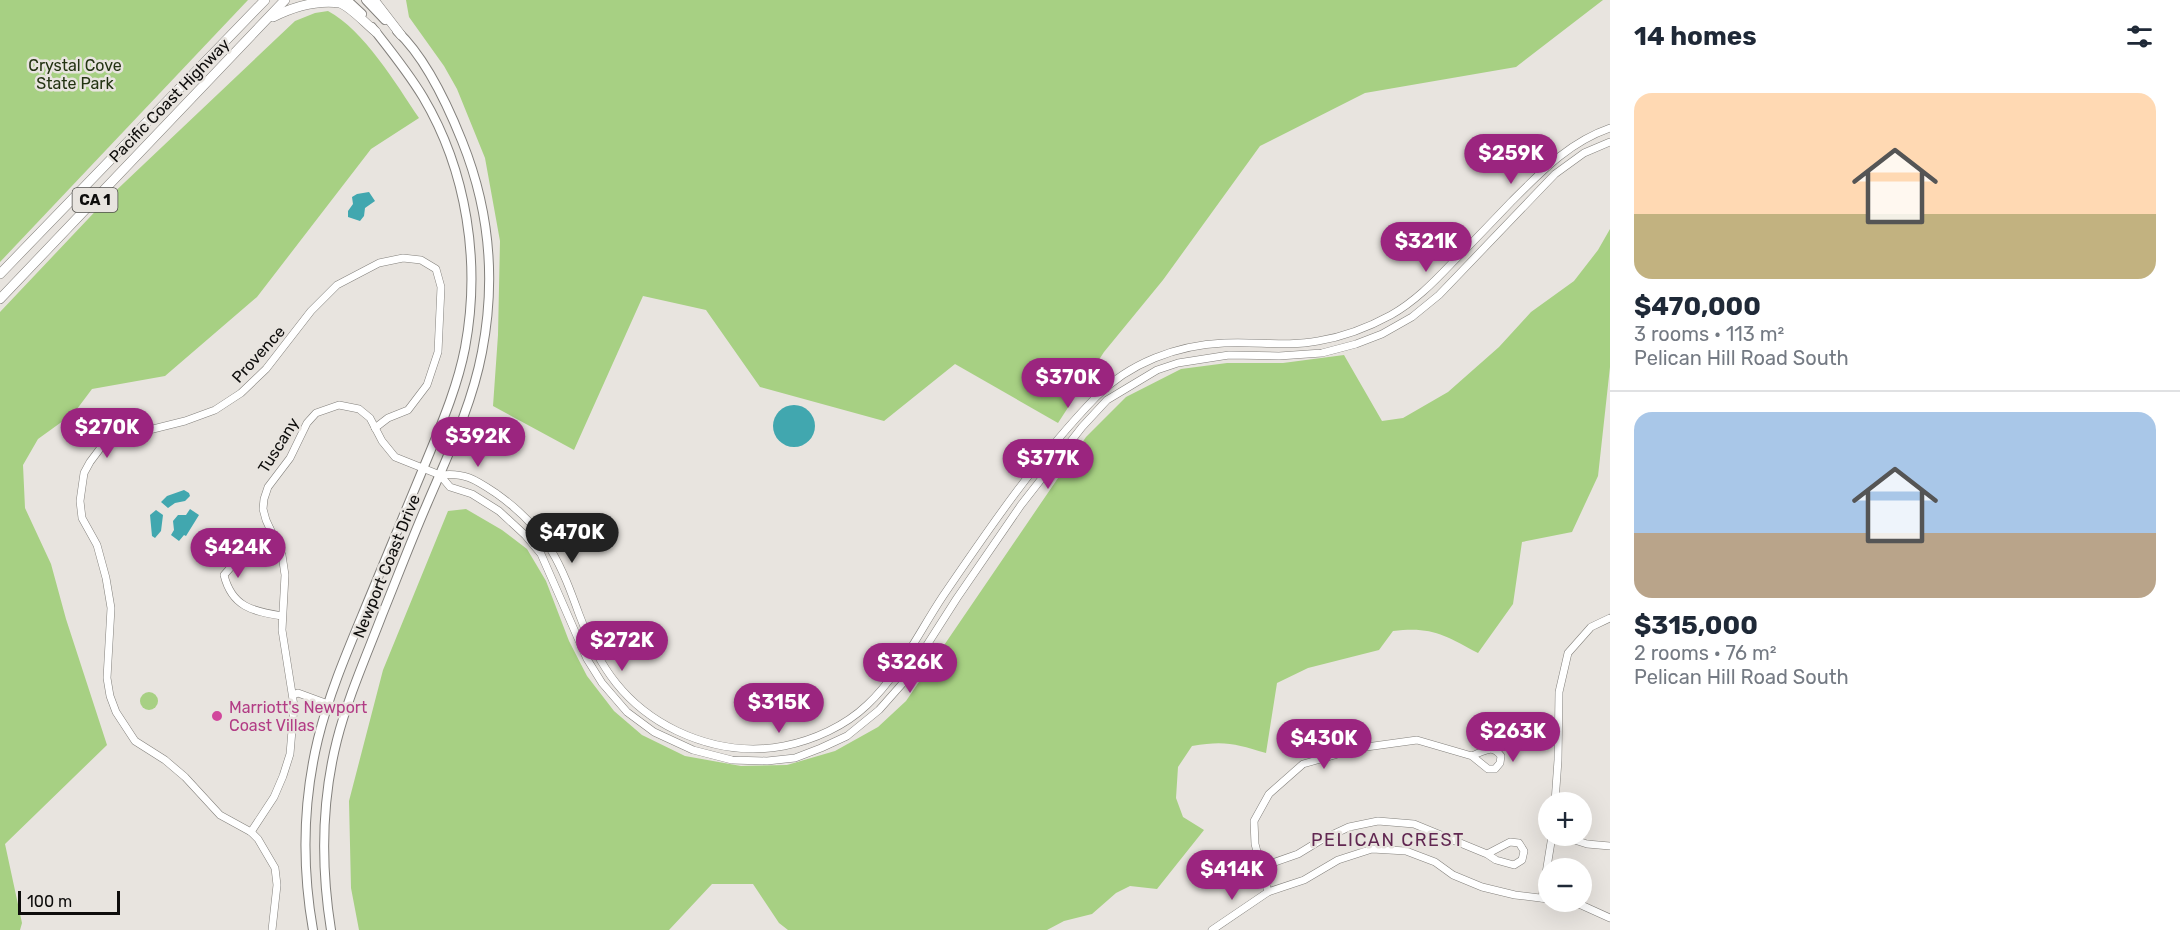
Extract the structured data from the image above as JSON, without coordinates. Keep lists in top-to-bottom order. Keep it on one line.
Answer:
{"streets":{"highway":["Pacific Coast Highway","CA 1"],"main road":["Newport Coast Drive"],"street":["Provence","Tuscany"]},"crossings":[["Provence","Tuscany"],["Tuscany","Newport Coast Drive"]],"districts":["PELICAN CREST"],"parks":["Crystal Cove State Park"],"places":["Marriott's Newport Coast Villas"],"scale_bar":"100 m","page":{"heading":"14 homes","list":[{"name":"$470,000","note":"3 rooms · 113 m² · Pelican Hill Road South"},{"name":"$315,000","note":"2 rooms · 76 m² · Pelican Hill Road South"}],"price":["$259K","$321K","$370K","$270K","$392K","$377K","$470K","$424K","$272K","$326K","$315K","$263K","$430K","$414K"],"map_buttons":["+","−"],"scale":"100 m"}}
